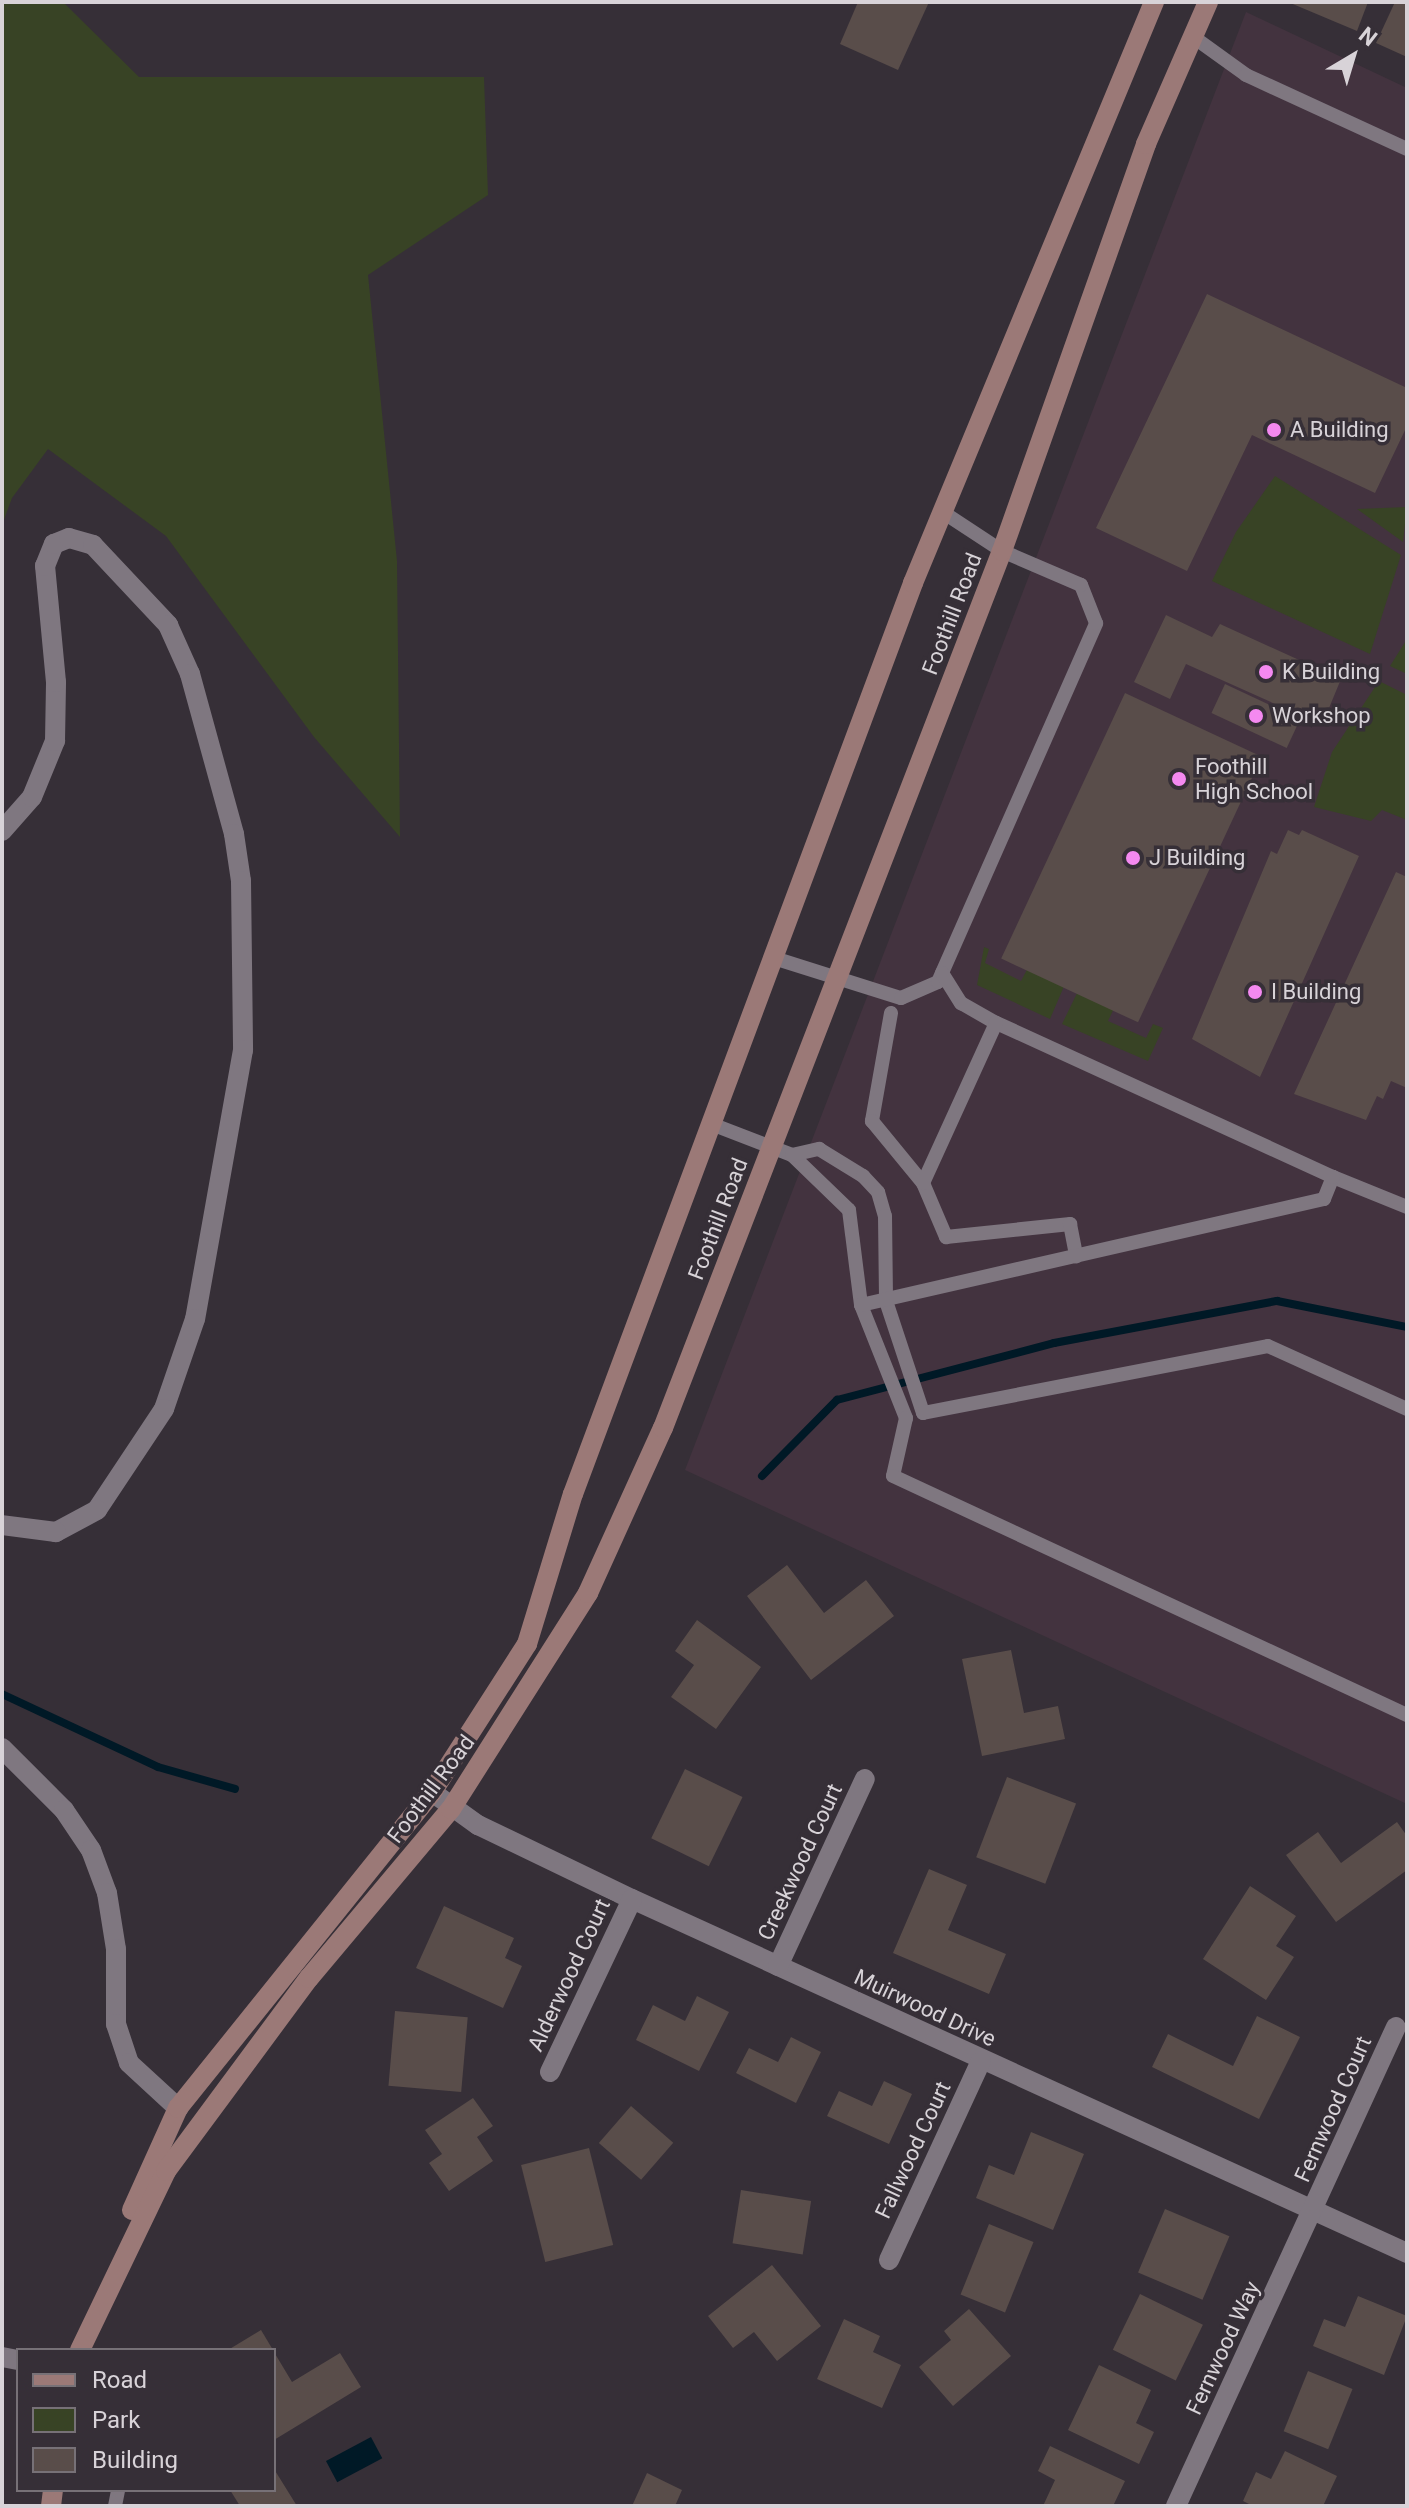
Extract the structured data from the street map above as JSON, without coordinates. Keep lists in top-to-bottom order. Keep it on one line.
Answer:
{"streets":{"main road":["Foothill Road"],"street":["Creekwood Court","Alderwood Court","Muirwood Drive","Fernwood Court","Fallwood Court","Fernwood Way"]},"crossings":[["Foothill Road","Muirwood Drive"],["Creekwood Court","Muirwood Drive"],["Alderwood Court","Muirwood Drive"],["Muirwood Drive","Fernwood Court"],["Muirwood Drive","Fallwood Court"],["Muirwood Drive","Fernwood Way"],["Fernwood Court","Fernwood Way"]],"places":["A Building","K Building","Workshop","Foothill High School","J Building","I Building"],"legend":["Road","Park","Building"],"north":"top right"}
